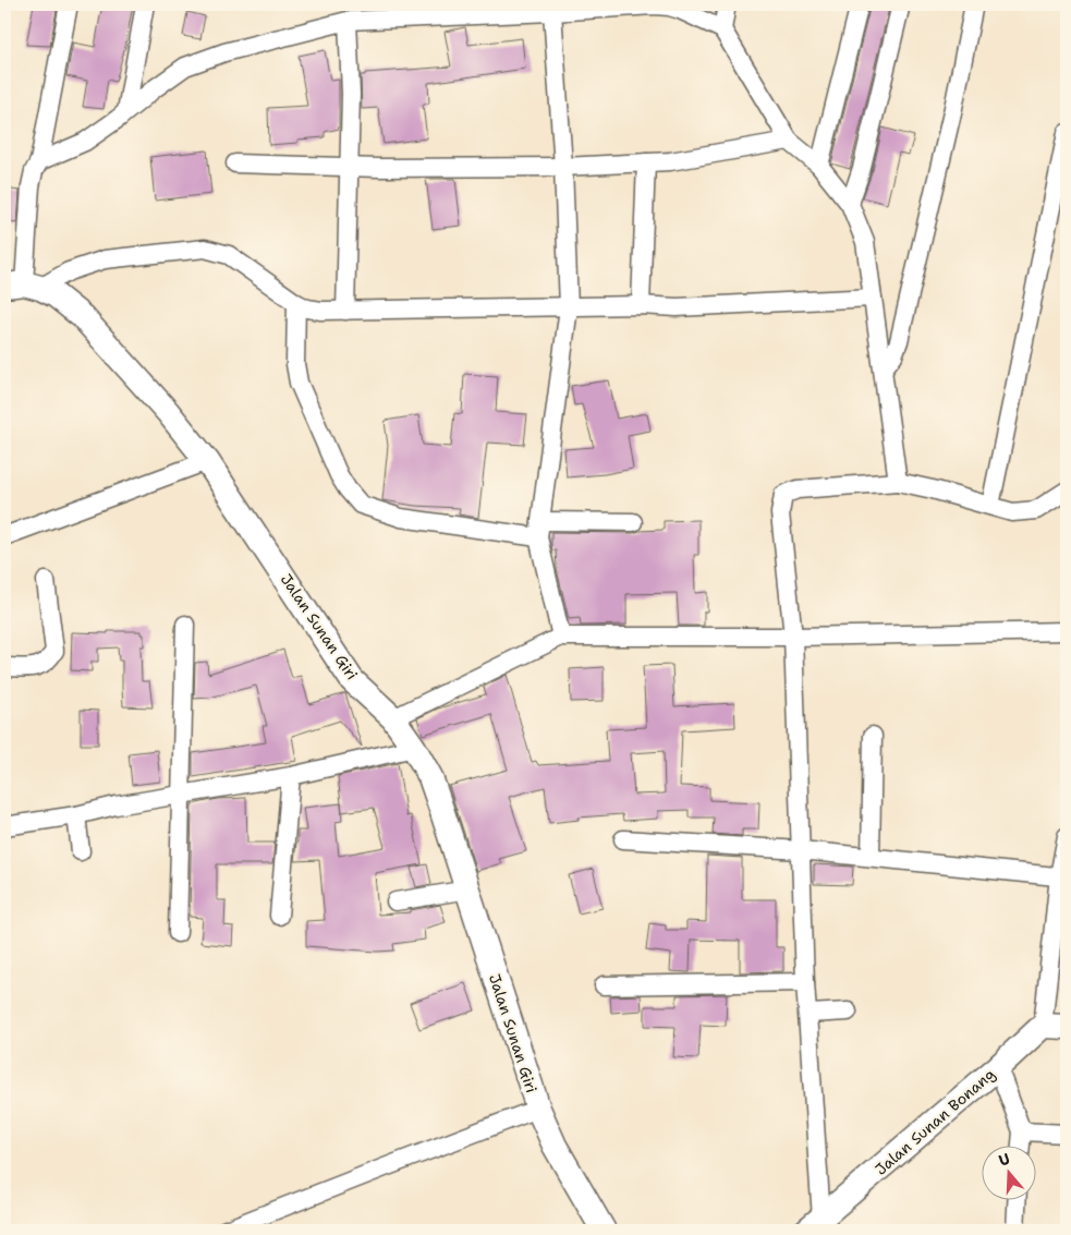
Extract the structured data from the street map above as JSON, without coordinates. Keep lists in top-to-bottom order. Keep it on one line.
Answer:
{"streets":{"street":["Jalan Sunan Giri","Jalan Sunan Bonang"]},"north":"top"}
